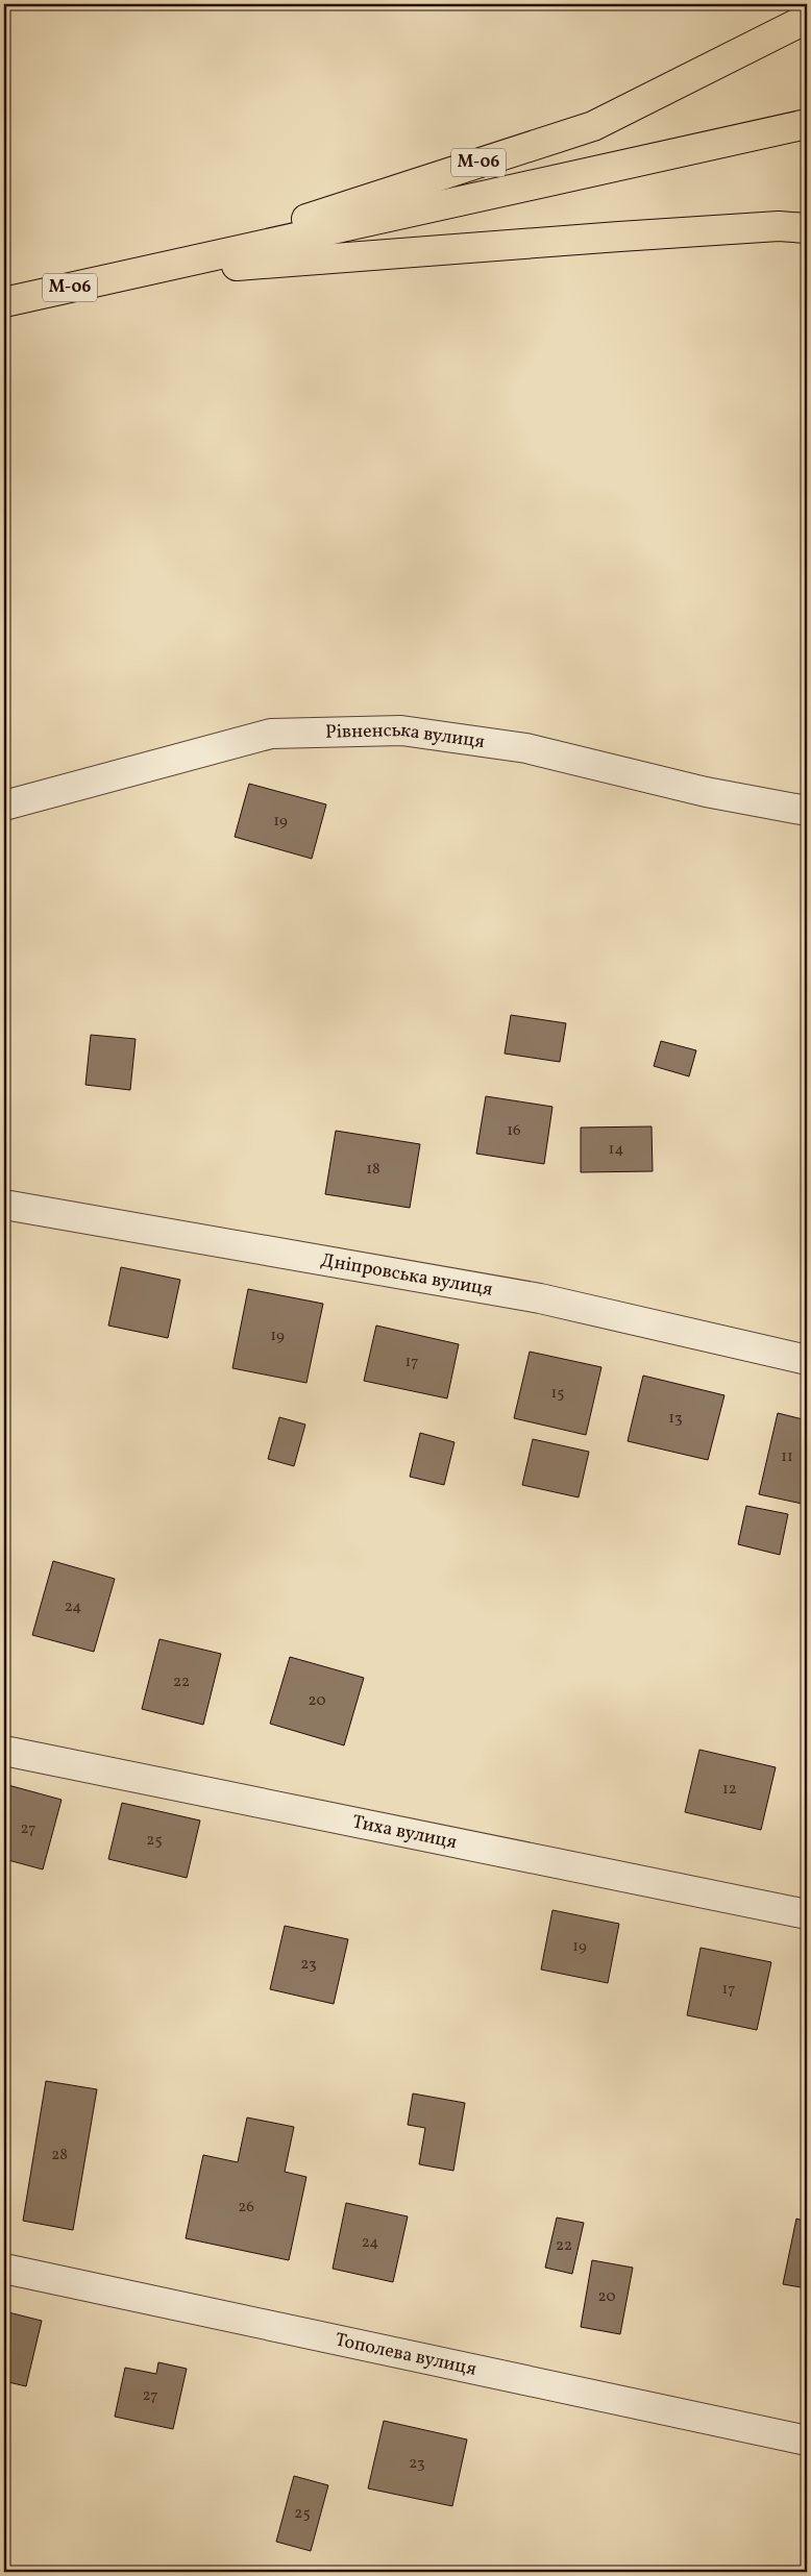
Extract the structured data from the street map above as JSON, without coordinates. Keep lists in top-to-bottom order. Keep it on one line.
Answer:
{"streets":{"highway":["М-06"],"street":["Рівненська вулиця","Дніпровська вулиця","Тиха вулиця","Тополева вулиця"]},"house_numbers":["19","16","14","18","19","17","15","13","11","24","22","20","12","27","25","19","23","17","28","26","24","22","20","27","23","25"]}
